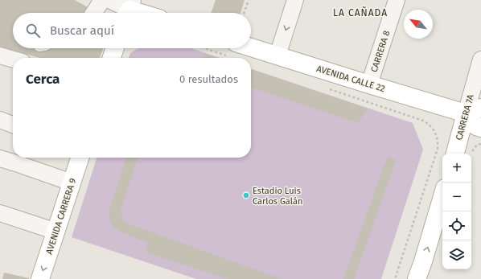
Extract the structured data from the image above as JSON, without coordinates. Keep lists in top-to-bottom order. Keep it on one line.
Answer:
{"streets":{"main road":["AVENIDA CALLE 22","CARRERA 7A","AVENIDA CARRERA 9"],"street":["CARRERA 8"]},"crossings":[["CARRERA 8","AVENIDA CALLE 22"],["AVENIDA CALLE 22","CARRERA 7A"]],"one_way":["AVENIDA CARRERA 9"],"districts":["LA CAÑADA"],"places":["Estadio Luis Carlos Galán"],"north":"top left","page":{"search":"Buscar aquí","heading":["Cerca","0 resultados"],"map_buttons":["+","−"]}}
